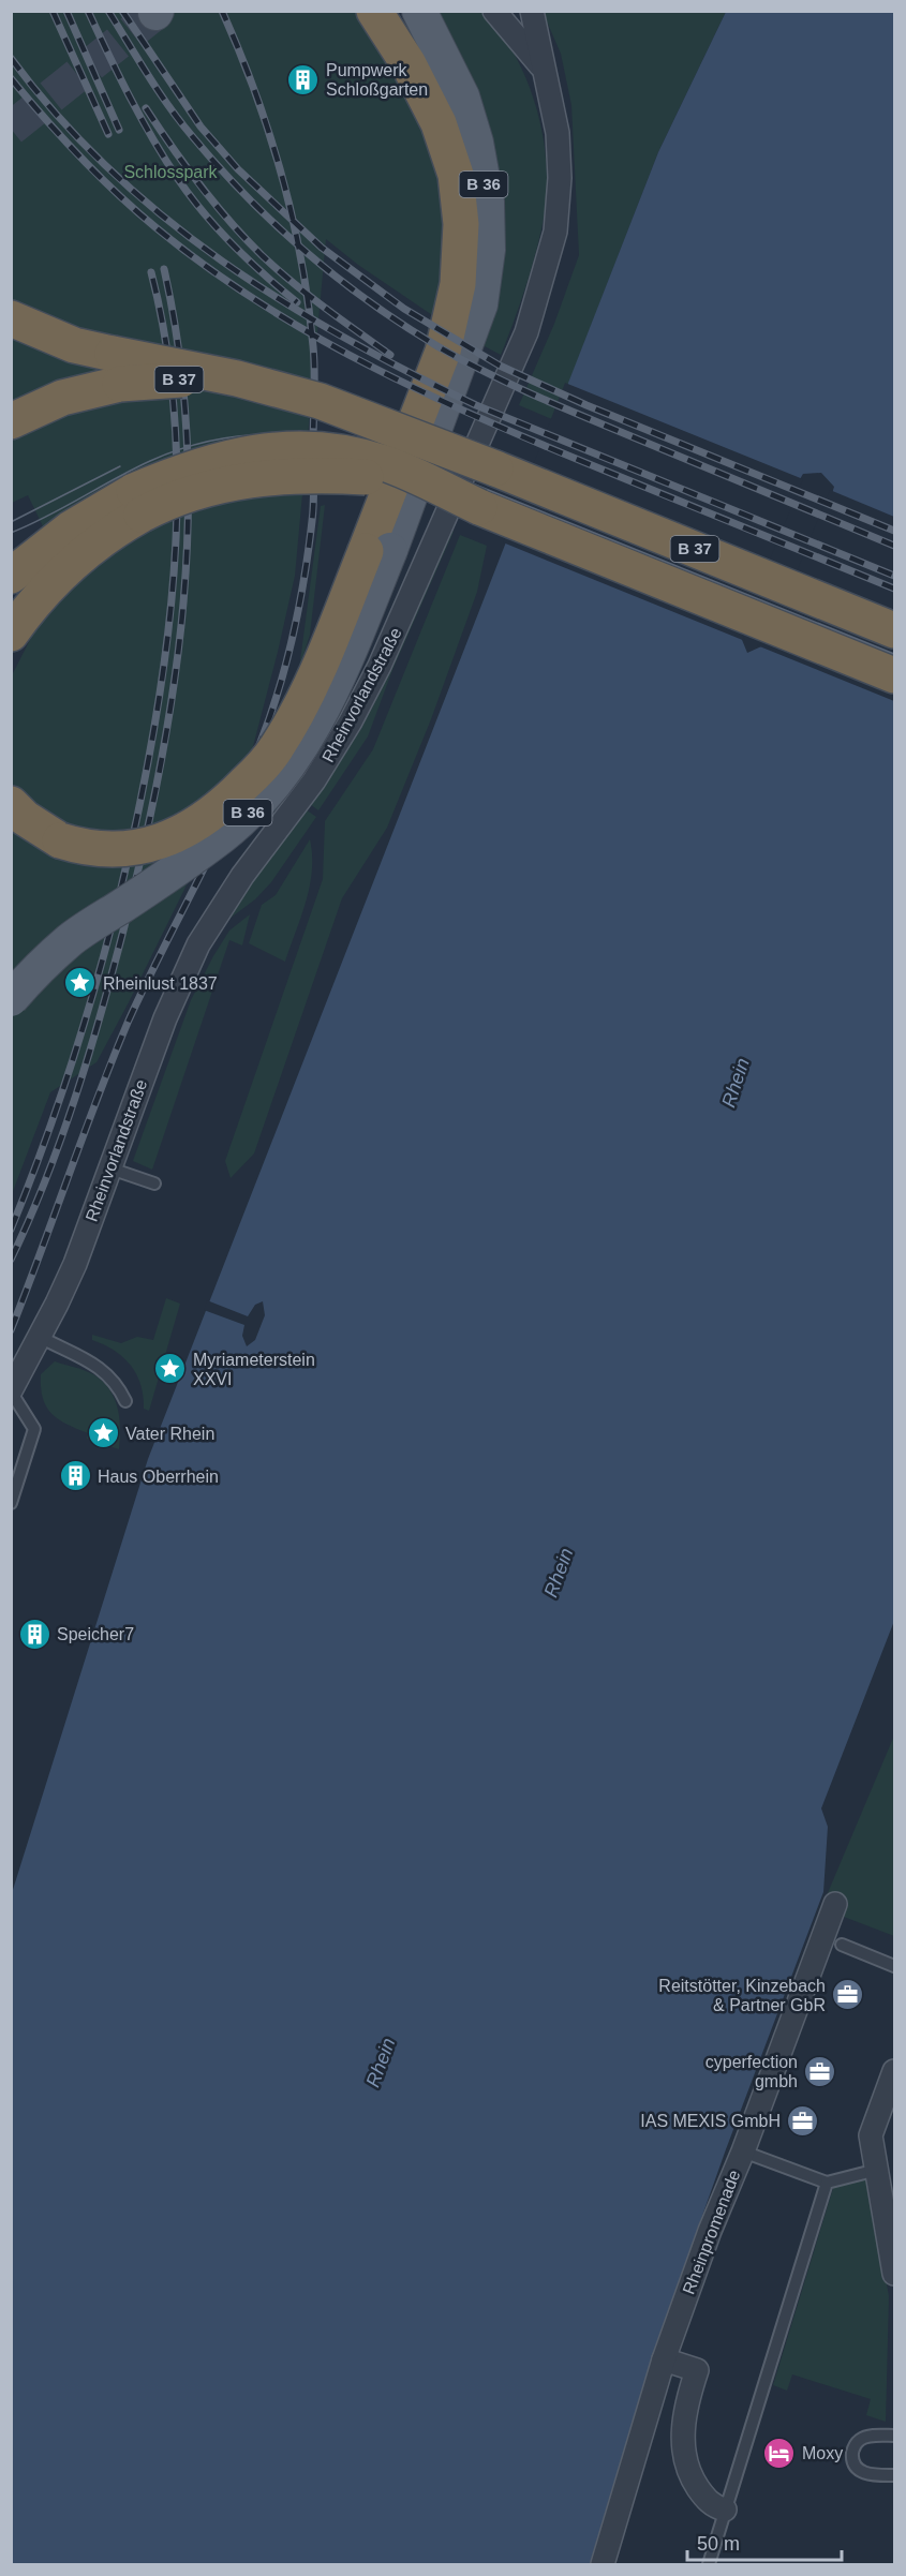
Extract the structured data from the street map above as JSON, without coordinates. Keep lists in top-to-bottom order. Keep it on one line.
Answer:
{"streets":{"highway":["B 36","B 37"],"street":["Rheinvorlandstraße","Rheinpromenade"]},"water":["Rhein"],"parks":["Schlosspark"],"places":{"building":["Pumpwerk Schloßgarten","Haus Oberrhein","Speicher7"],"place":["Rheinlust 1837","Myriameterstein XXVI","Vater Rhein"],"office":["Reitstötter, Kinzebach & Partner GbR","cyperfection gmbh","IAS MEXIS GmbH"],"hotel":["Moxy"]},"scale_bar":"50 m"}
